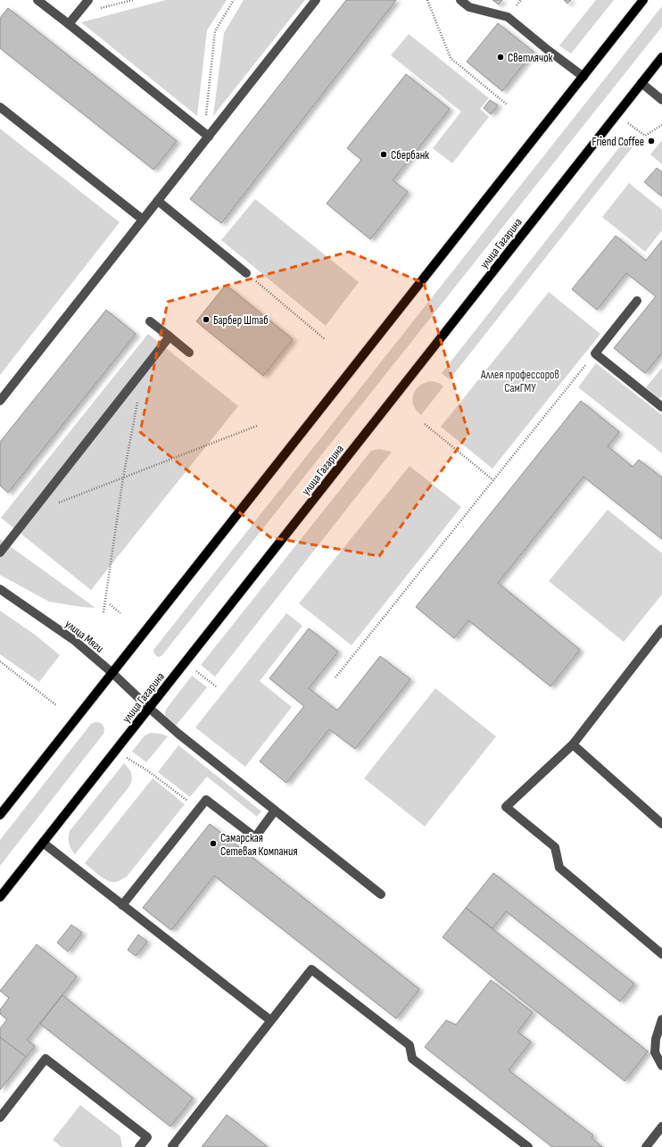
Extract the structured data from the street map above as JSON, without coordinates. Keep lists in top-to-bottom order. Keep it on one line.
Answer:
{"streets":{"main road":["улица Гагарина"],"street":["улица Мяги"]},"crossings":[["улица Гагарина","улица Мяги"]],"parks":["Аллея профессоров СамГМУ"],"places":["Светлячок","Friend Coffee","Сбербанк","Барбер Штаб","Самарская Сетевая Компания"]}
